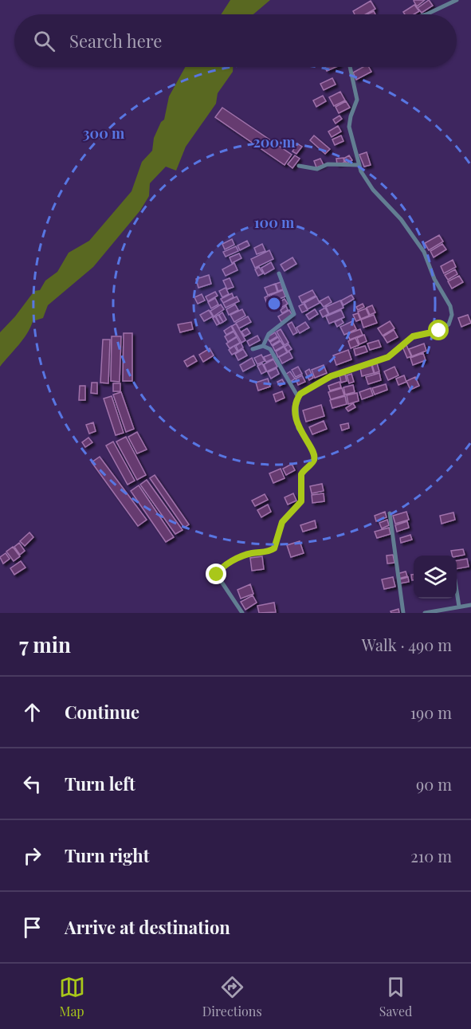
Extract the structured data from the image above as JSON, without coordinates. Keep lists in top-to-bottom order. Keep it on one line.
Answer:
{"page":{"search":"Search here","heading":["7 min","Walk · 490 m"],"list":[["Continue","190 m"],["Turn left","90 m"],["Turn right","210 m"],"Arrive at destination"],"nav":["Map","Directions","Saved"]},"rings":["300 m","200 m","100 m"]}
